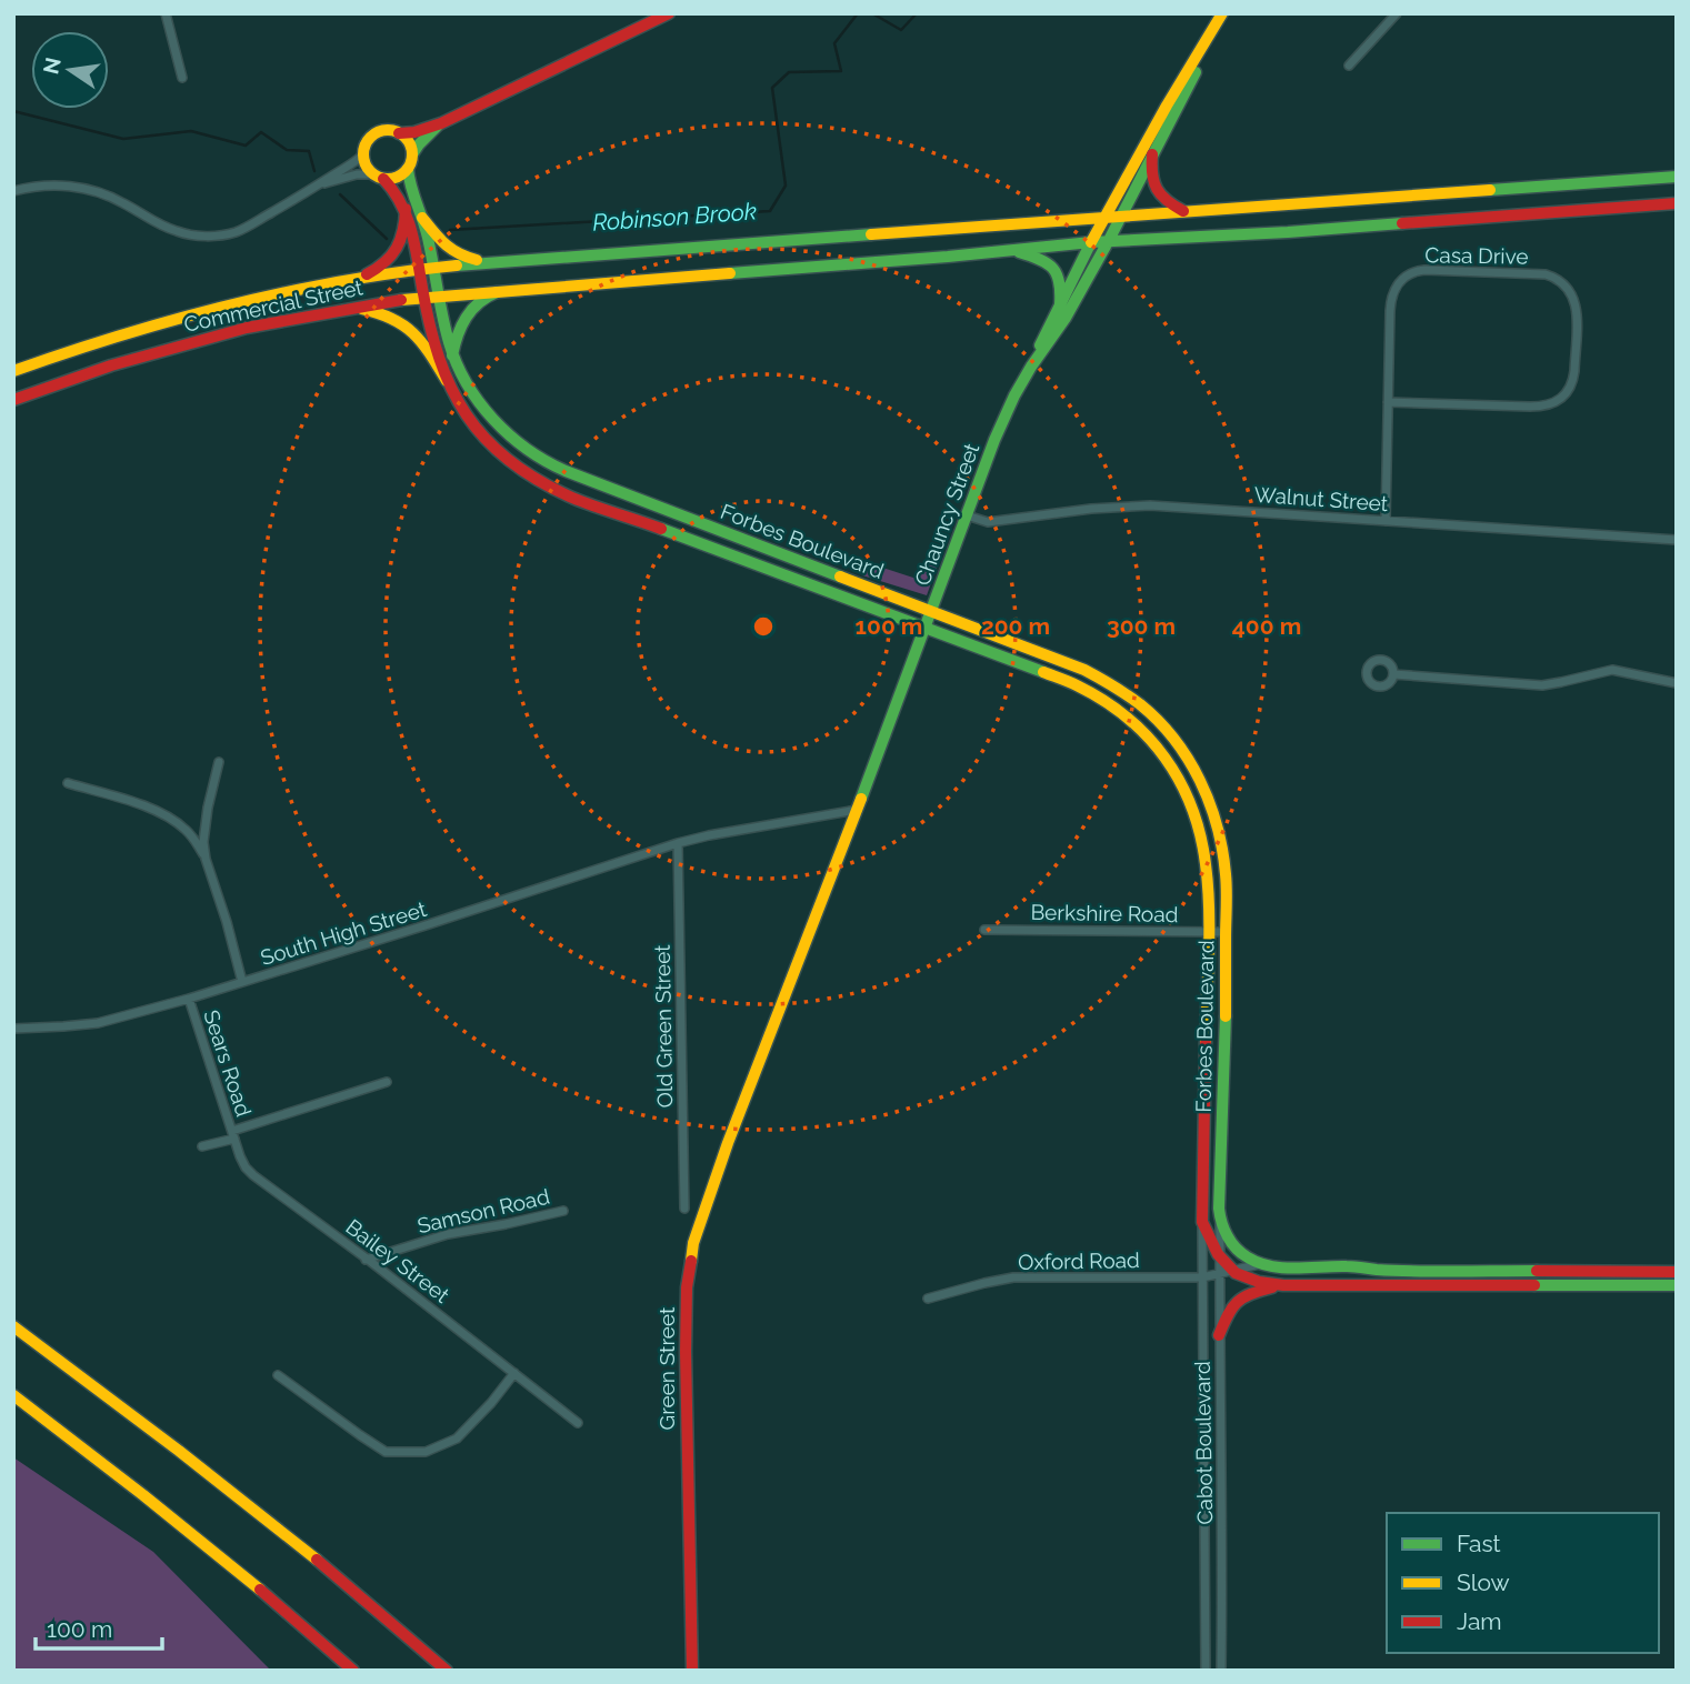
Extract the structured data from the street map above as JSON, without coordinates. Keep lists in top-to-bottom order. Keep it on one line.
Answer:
{"streets":{"main road":["Commercial Street","Chauncy Street","Forbes Boulevard","Green Street"],"street":["Casa Drive","Walnut Street","Berkshire Road","South High Street","Old Green Street","Sears Road","Samson Road","Bailey Street","Oxford Road","Cabot Boulevard"]},"crossings":[["Casa Drive","Walnut Street"],["Commercial Street","Chauncy Street"],["Commercial Street","Forbes Boulevard"],["Walnut Street","Chauncy Street"],["Chauncy Street","Forbes Boulevard"],["Chauncy Street","Green Street"],["Forbes Boulevard","Berkshire Road"],["Forbes Boulevard","Oxford Road"],["Forbes Boulevard","Cabot Boulevard"],["South High Street","Old Green Street"],["South High Street","Sears Road"],["Sears Road","Bailey Street"],["Samson Road","Bailey Street"],["Oxford Road","Cabot Boulevard"]],"water":["Robinson Brook"],"legend":["Fast","Slow","Jam"],"scale_bar":"100 m","north":"left","rings":["100 m","200 m","300 m","400 m"]}
